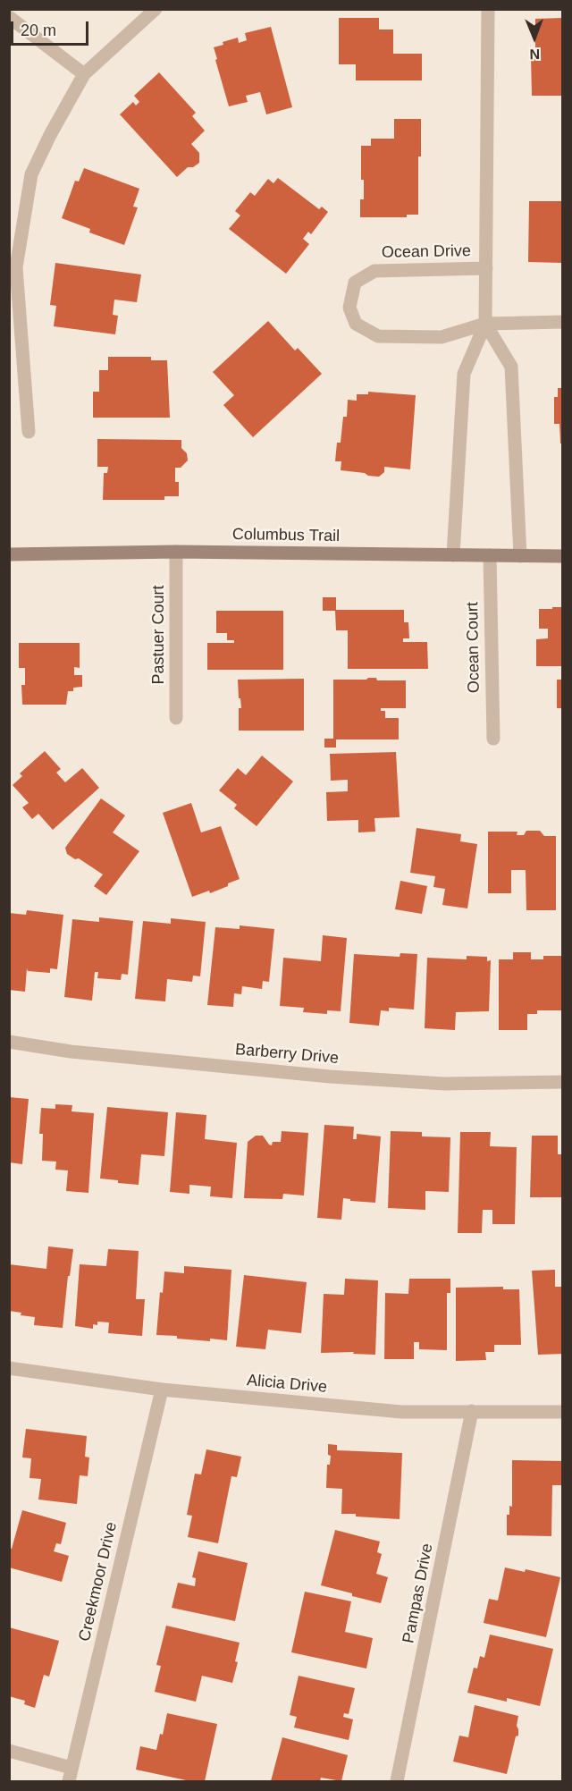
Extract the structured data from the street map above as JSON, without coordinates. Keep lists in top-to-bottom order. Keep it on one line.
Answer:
{"streets":{"street":["Ocean Drive","Columbus Trail","Pastuer Court","Ocean Court","Barberry Drive","Alicia Drive","Creekmoor Drive","Pampas Drive"]},"crossings":[["Ocean Drive","Columbus Trail"],["Columbus Trail","Pastuer Court"],["Columbus Trail","Ocean Court"],["Alicia Drive","Creekmoor Drive"],["Alicia Drive","Pampas Drive"]],"scale_bar":"20 m","north":"bottom"}
